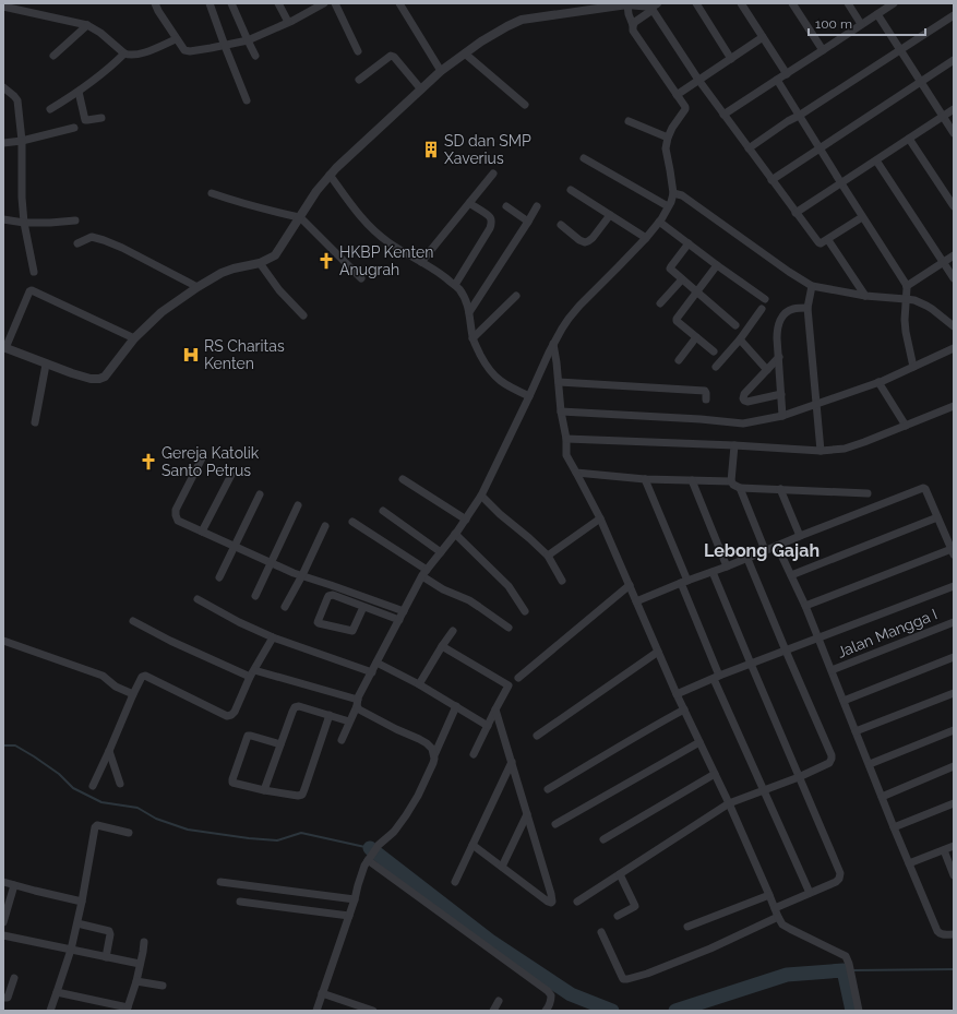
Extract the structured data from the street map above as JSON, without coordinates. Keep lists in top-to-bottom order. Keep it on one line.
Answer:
{"streets":{"street":["Jalan Mangga I"]},"districts":["Lebong Gajah"],"places":{"building":["SD dan SMP Xaverius"],"church":["HKBP Kenten Anugrah","Gereja Katolik Santo Petrus"],"hospital":["RS Charitas Kenten"]},"scale_bar":"100 m"}
